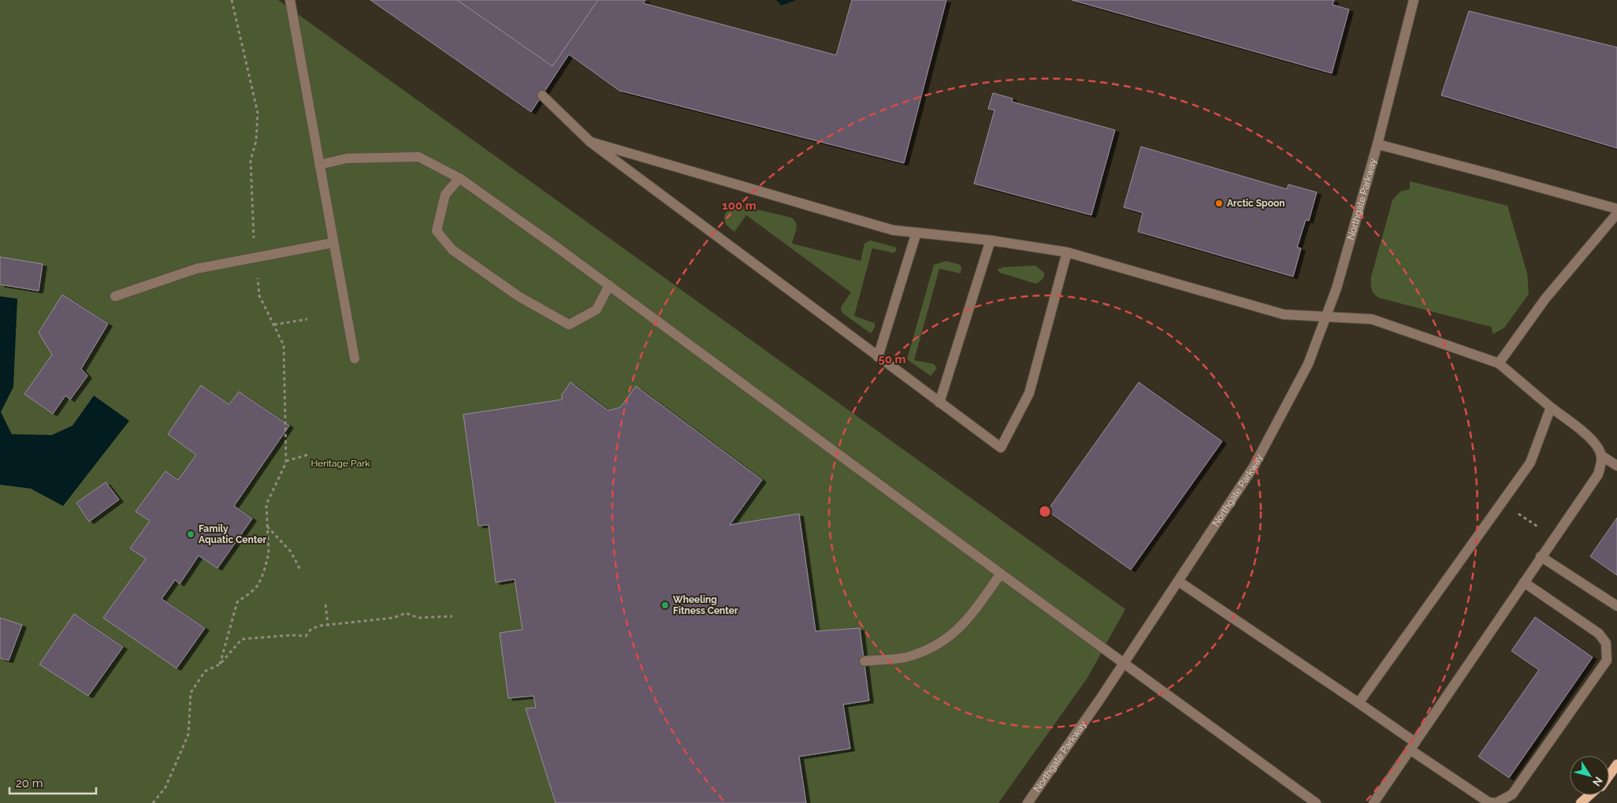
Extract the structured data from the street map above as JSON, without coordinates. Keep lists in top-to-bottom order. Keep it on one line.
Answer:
{"streets":{"street":["Northgate Parkway"]},"parks":["Heritage Park"],"places":["Arctic Spoon","Family Aquatic Center","Wheeling Fitness Center"],"scale_bar":"20 m","north":"bottom right","rings":["100 m","50 m"]}
